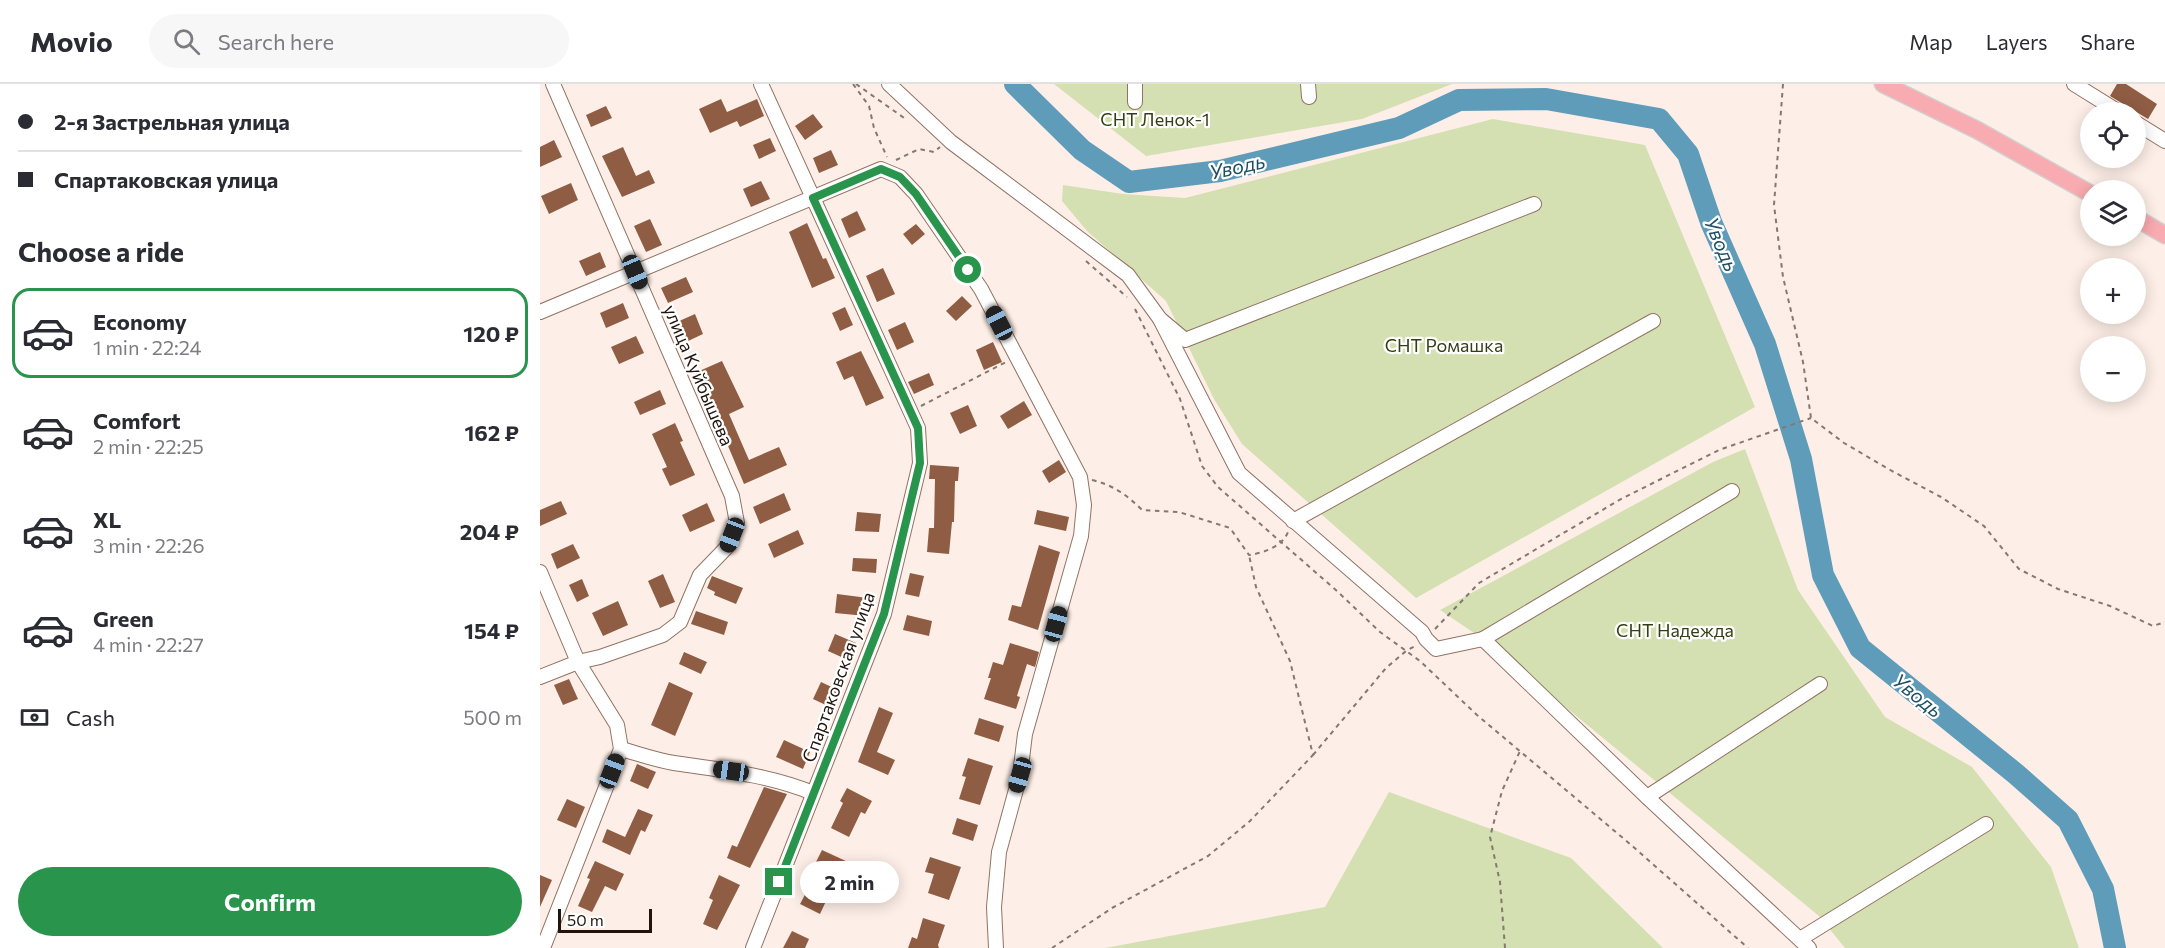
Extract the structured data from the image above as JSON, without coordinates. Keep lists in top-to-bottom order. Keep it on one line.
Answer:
{"streets":{"street":["улица Куйбышева","Спартаковская улица"]},"water":["Уводь"],"parks":["СНТ Ленок-1","СНТ Ромашка","СНТ Надежда"],"scale_bar":"50 m","page":{"header":"Movio","search":"Search here","nav":["Map","Layers","Share"],"banner":["2-я Застрельная улица","Спартаковская улица"],"map_buttons":["+","−"],"heading":"Choose a ride","list":[{"name":"Economy","note":"1 min · 22:24","value":"120 ₽"},{"name":"Comfort","note":"2 min · 22:25","value":"162 ₽"},{"name":"XL","note":"3 min · 22:26","value":"204 ₽"},{"name":"Green","note":"4 min · 22:27","value":"154 ₽"}],"pay":["Cash","500 m"],"buttons":"Confirm","bubble":"2 min","scale":"50 m"}}
